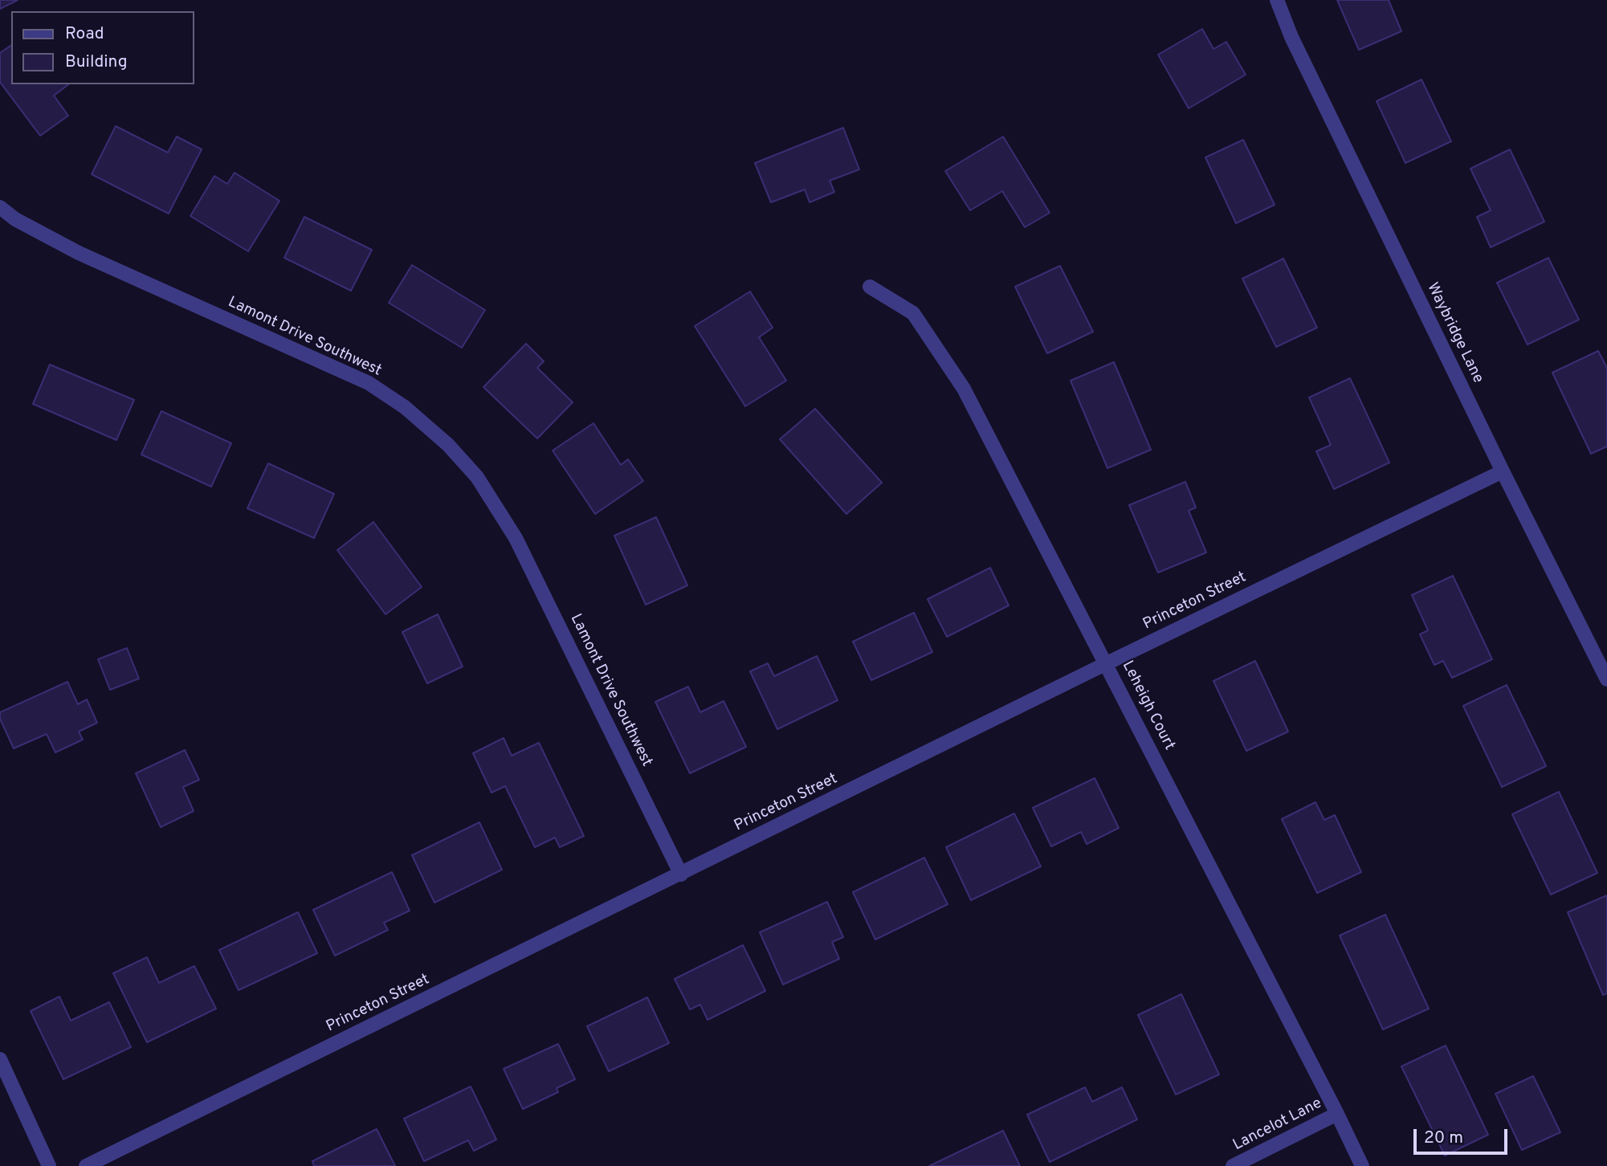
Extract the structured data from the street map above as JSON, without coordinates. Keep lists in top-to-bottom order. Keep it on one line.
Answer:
{"streets":{"street":["Waybridge Lane","Lamont Drive Southwest","Princeton Street","Leheigh Court","Lancelot Lane"]},"crossings":[["Waybridge Lane","Princeton Street"],["Lamont Drive Southwest","Princeton Street"],["Princeton Street","Leheigh Court"],["Leheigh Court","Lancelot Lane"]],"legend":["Road","Building"],"scale_bar":"20 m"}
